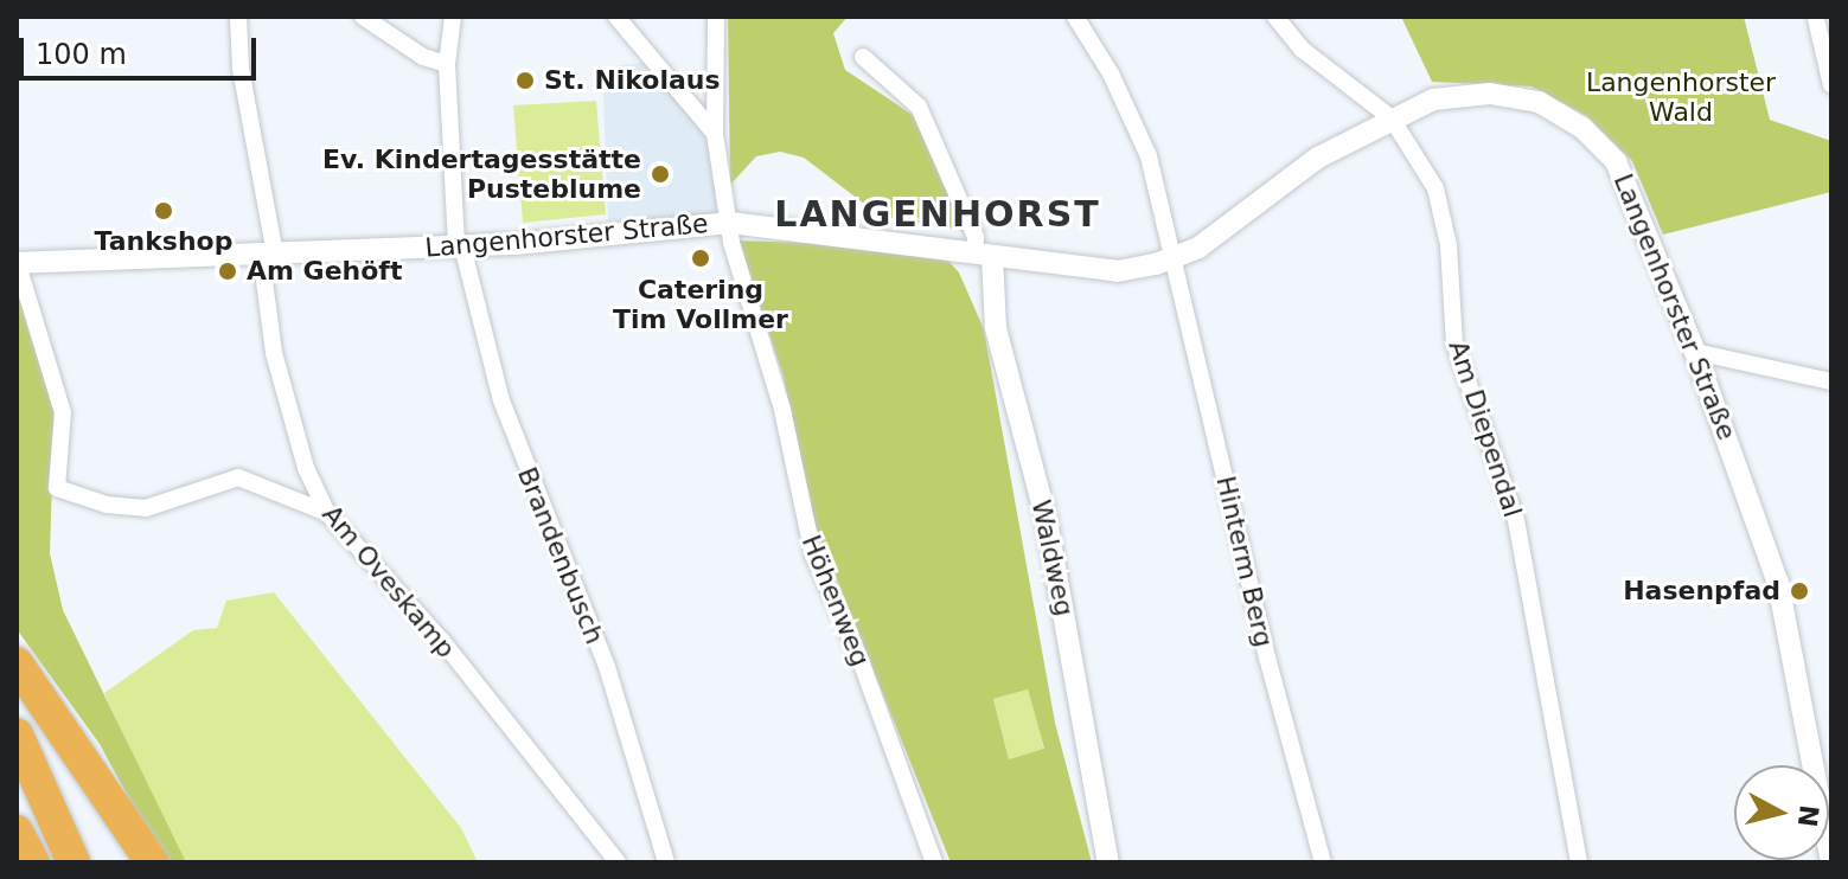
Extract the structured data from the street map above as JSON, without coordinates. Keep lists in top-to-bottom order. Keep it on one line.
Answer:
{"streets":{"street":["Langenhorster Straße","Am Diependal","Brandenbusch","Waldweg","Hinterm Berg","Am Oveskamp","Höhenweg"]},"crossings":[["Langenhorster Straße","Am Diependal"],["Langenhorster Straße","Brandenbusch"],["Langenhorster Straße","Waldweg"],["Langenhorster Straße","Hinterm Berg"],["Langenhorster Straße","Am Oveskamp"],["Langenhorster Straße","Höhenweg"]],"districts":["LANGENHORST"],"parks":["Langenhorster Wald"],"places":["St. Nikolaus","Ev. Kindertagesstätte Pusteblume","Tankshop","Catering Tim Vollmer","Am Gehöft","Hasenpfad"],"scale_bar":"100 m","north":"right"}
